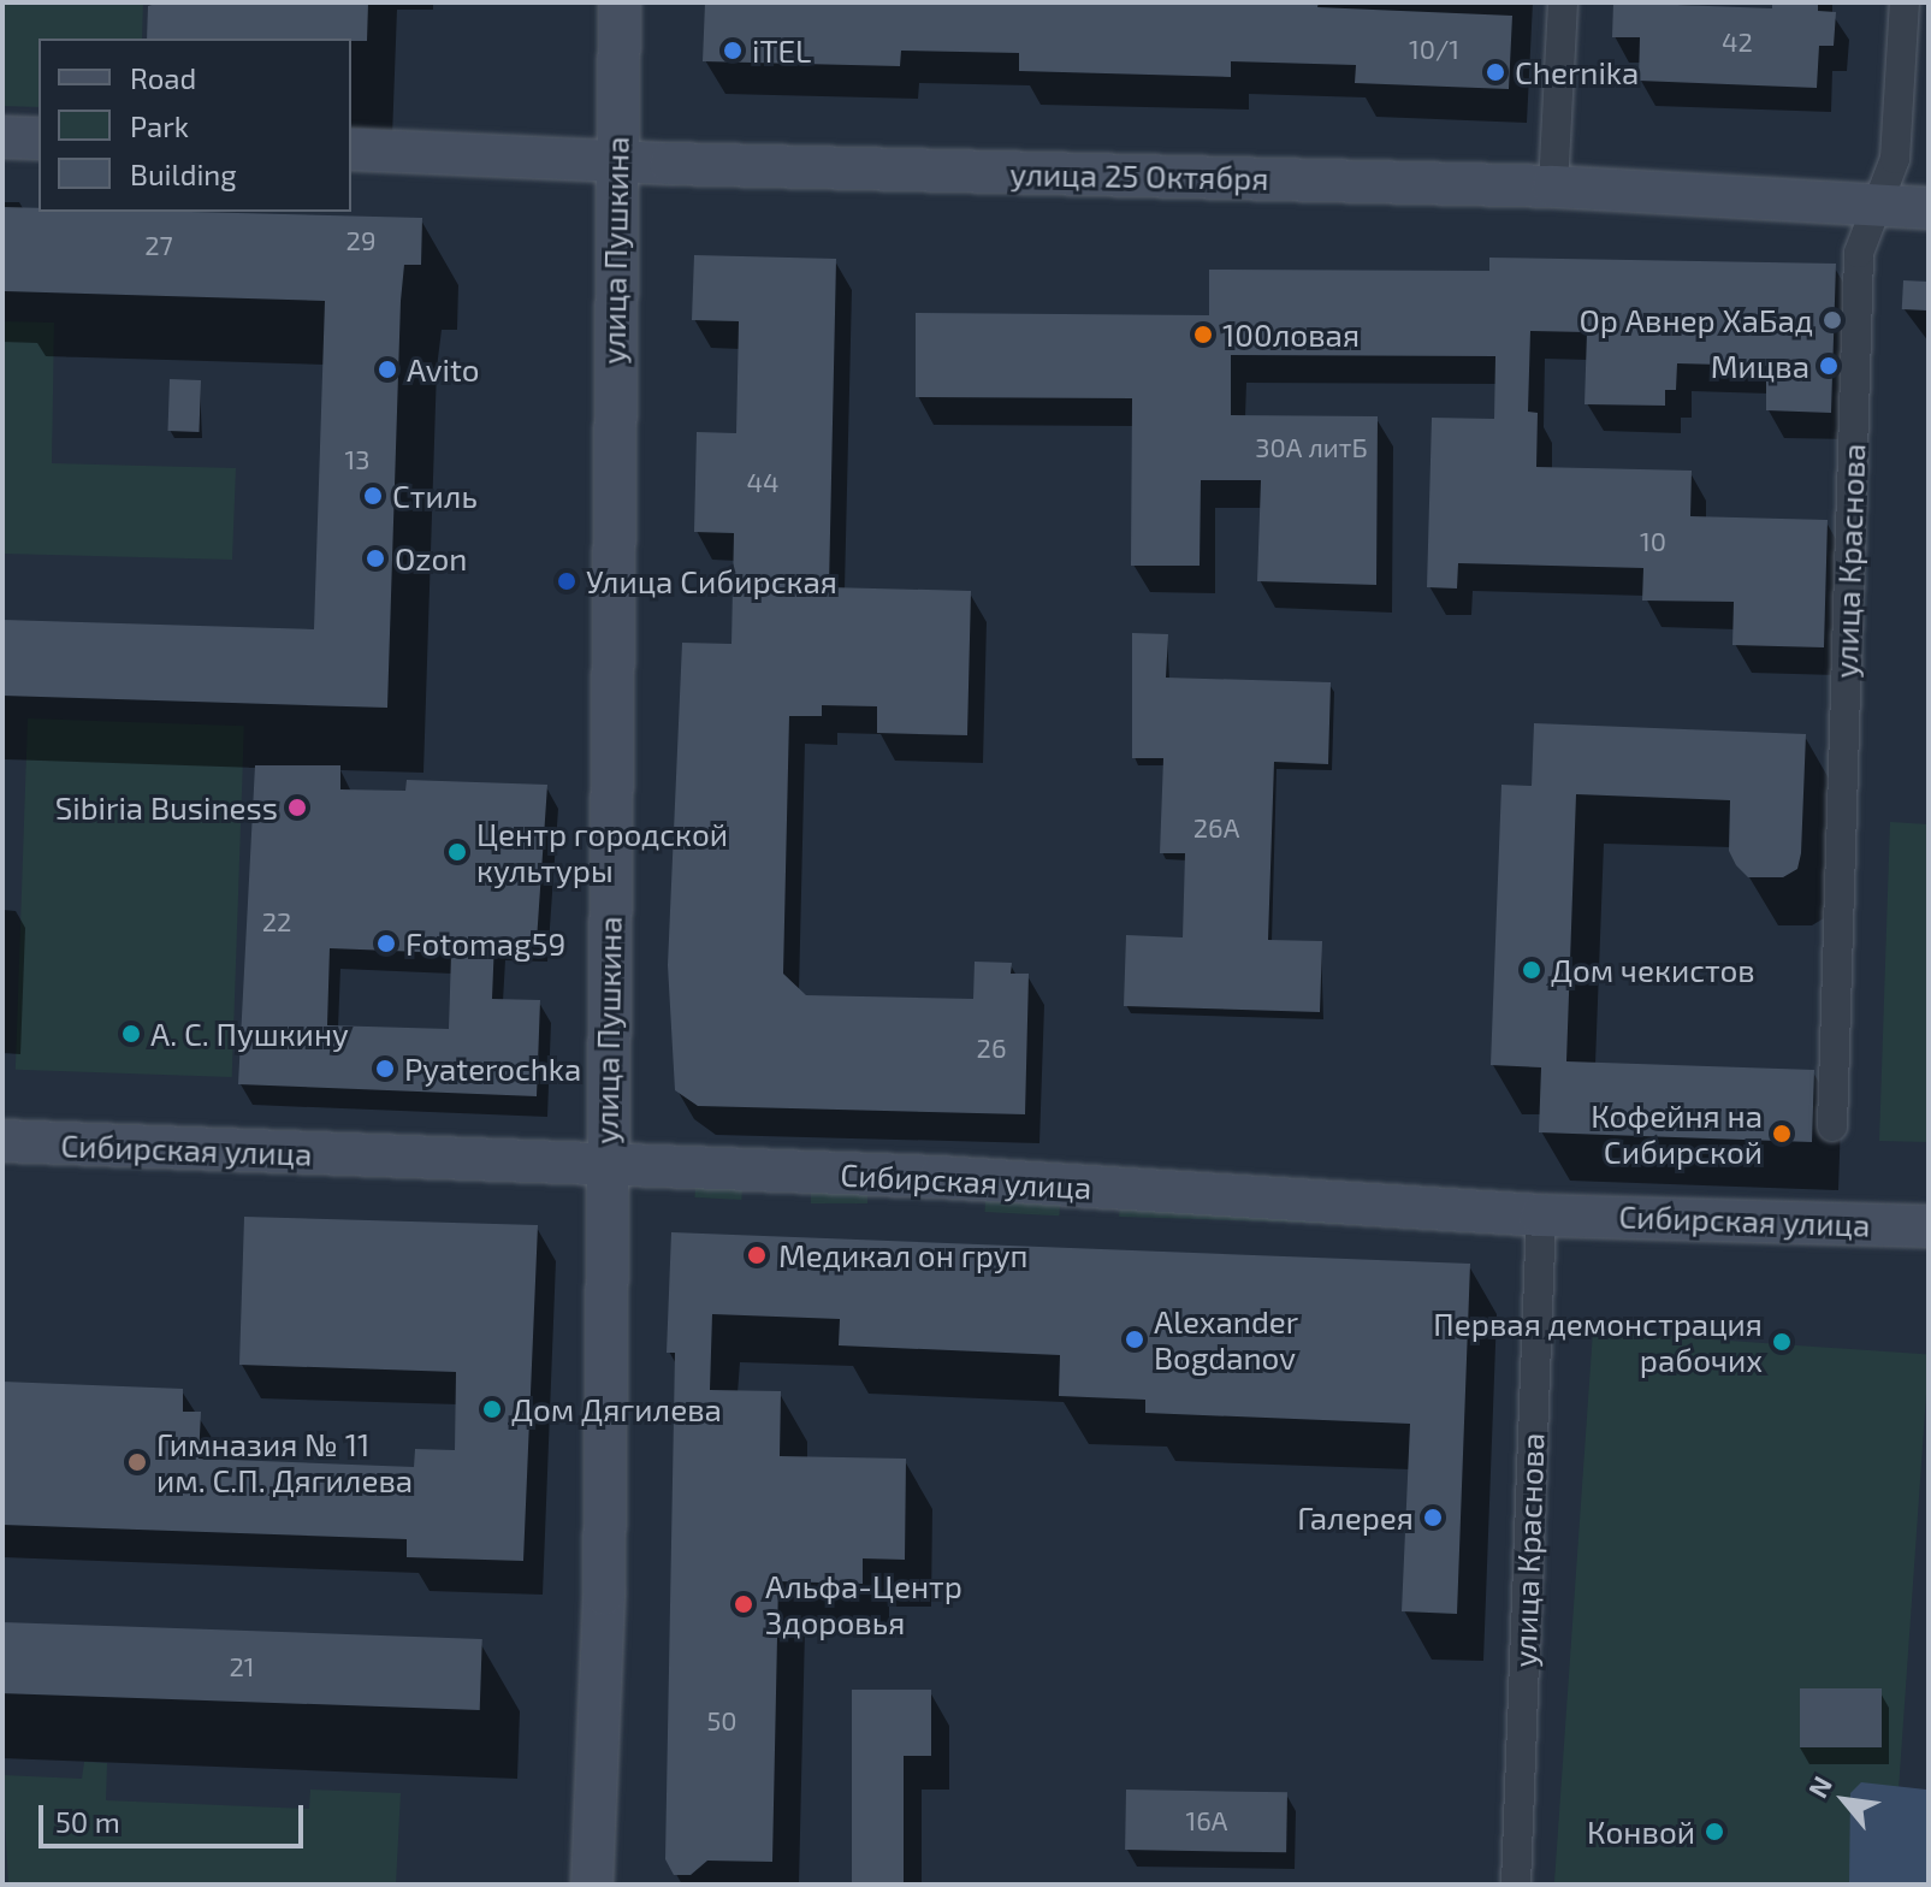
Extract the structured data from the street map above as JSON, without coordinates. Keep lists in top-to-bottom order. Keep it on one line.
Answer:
{"streets":{"main road":["улица 25 Октября","улица Пушкина","Сибирская улица"],"street":["улица Краснова"]},"crossings":[["улица 25 Октября","улица Пушкина"],["улица 25 Октября","улица Краснова"],["улица Пушкина","Сибирская улица"],["улица Краснова","Сибирская улица"]],"places":["iTEL","Chernika","Ор Авнер ХаБад","100ловая","Мицва","Avito","Стиль","Ozon","Улица Сибирская","Sibiria Business","Центр городской культуры","Fotomag59","Дом чекистов","А. С. Пушкину","Pyaterochka","Кофейня на Сибирской","Медикал он груп","Alexander Bogdanov","Первая демонстрация рабочих","Дом Дягилева","Гимназия № 11 им. С.П. Дягилева","Галерея","Альфа-Центр Здоровья","Конвой"],"house_numbers":["42","10/1","29","27","30А литБ","13","44","10","26А","22","26","21","50","16А"],"legend":["Road","Park","Building"],"scale_bar":"50 m","north":"top left"}
